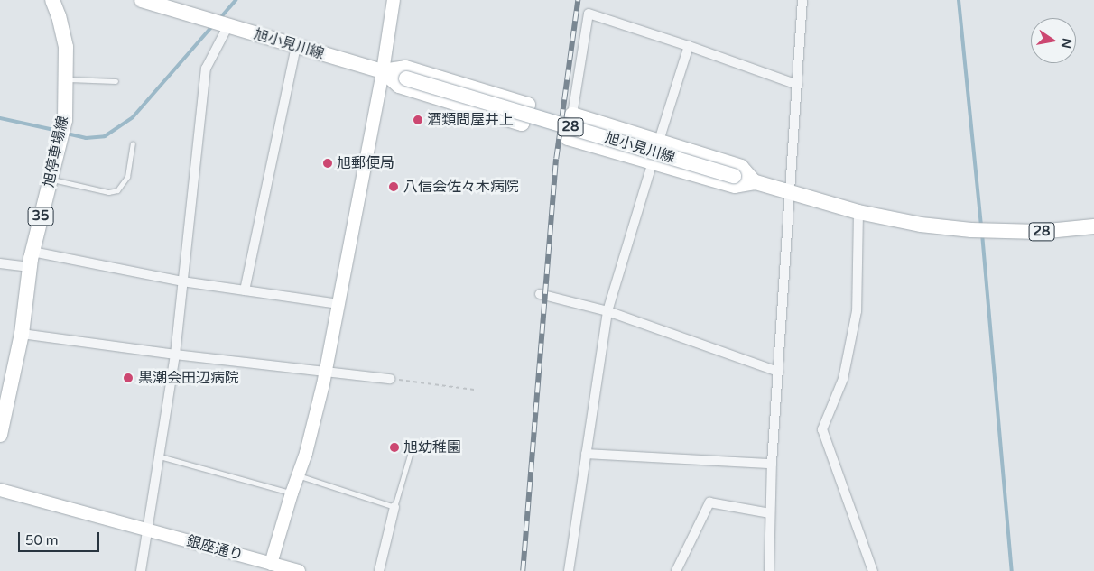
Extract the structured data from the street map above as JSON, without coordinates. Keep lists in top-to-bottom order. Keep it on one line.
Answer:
{"streets":{"main road":["旭小見川線","28","旭停車場線","35"],"street":["銀座通り"]},"places":["酒類問屋井上","旭郵便局","八信会佐々木病院","黒潮会田辺病院","旭幼稚園"],"scale_bar":"50 m","north":"right"}
